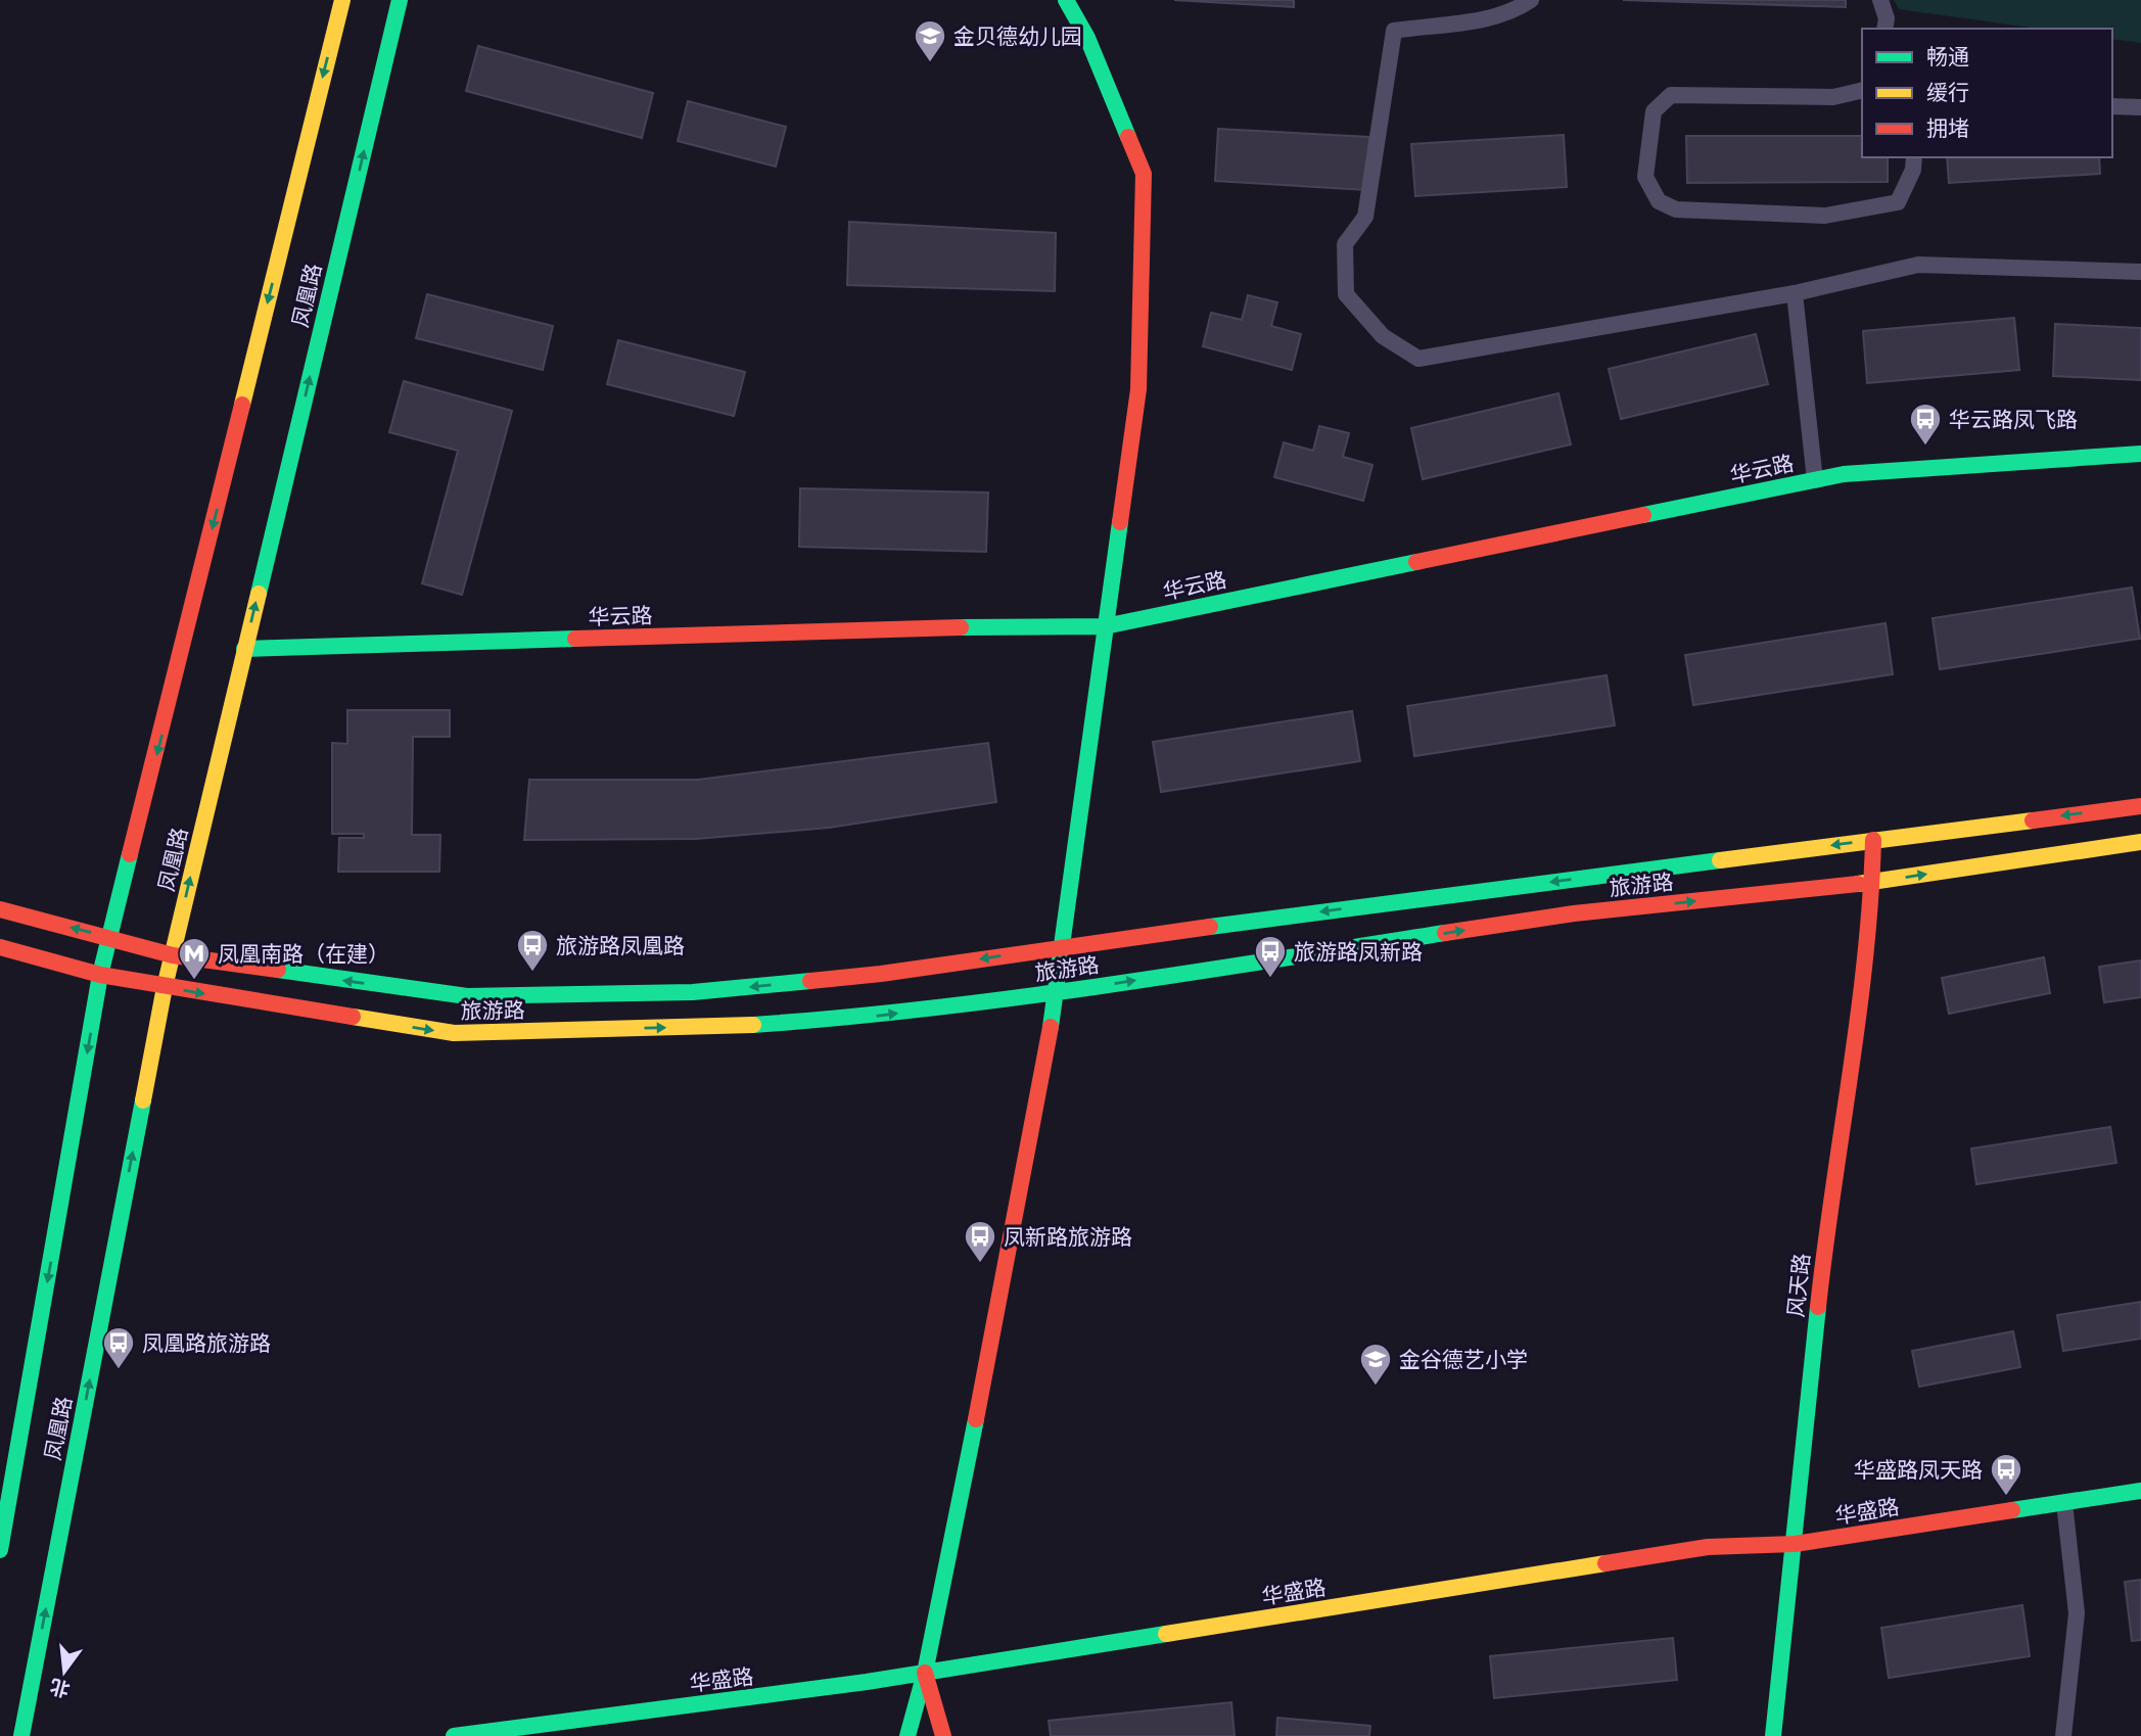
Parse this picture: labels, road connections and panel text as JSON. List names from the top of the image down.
{
  "streets": {
    "main road": [
      "凤凰路",
      "华云路",
      "旅游路",
      "风天路",
      "华盛路"
    ]
  },
  "crossings": [
    ["凤凰路", "华云路"],
    ["凤凰路", "旅游路"],
    ["旅游路", "风天路"],
    ["风天路", "华盛路"]
  ],
  "places": {
    "school or university": ["金贝德幼儿园", "金谷德艺小学"],
    "bus stop": [
      "华云路凤飞路",
      "旅游路凤凰路",
      "旅游路凤新路",
      "凤新路旅游路",
      "凤凰路旅游路",
      "华盛路凤天路"
    ],
    "metro station": ["凤凰南路（在建）"]
  },
  "legend": ["畅通", "缓行", "拥堵"],
  "north": "bottom"
}
